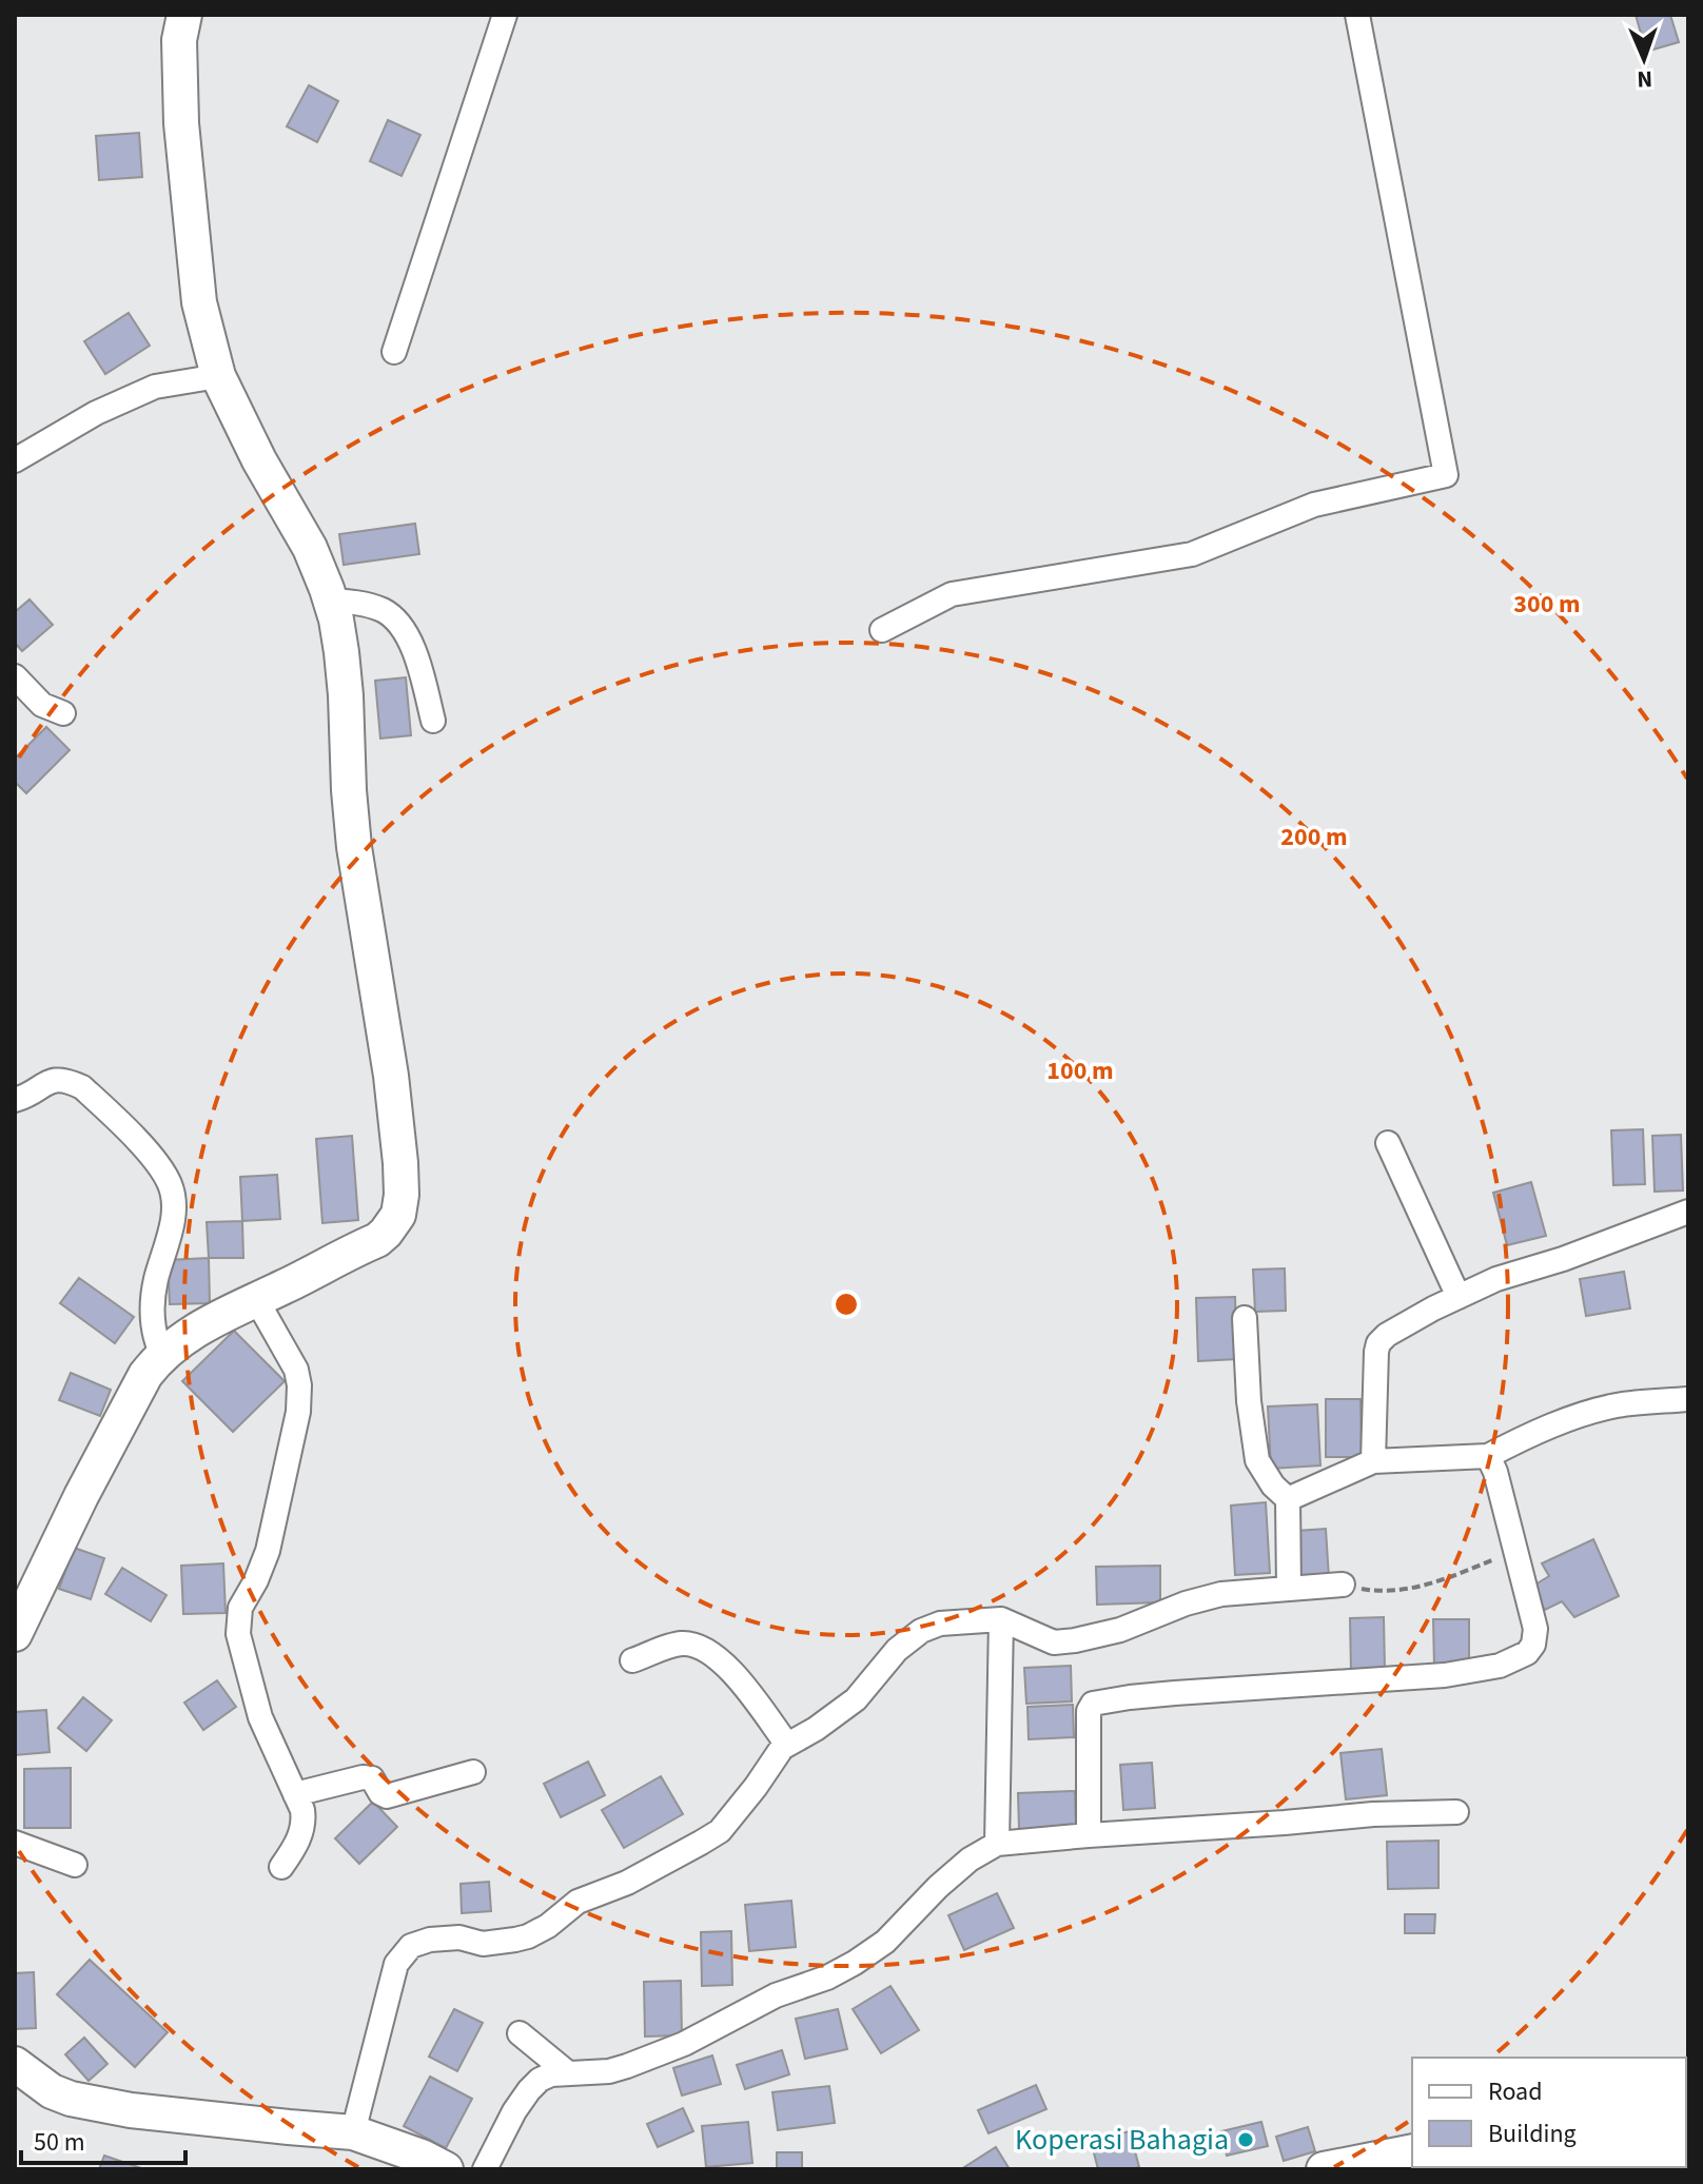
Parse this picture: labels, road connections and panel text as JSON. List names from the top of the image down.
{
  "places": ["Koperasi Bahagia"],
  "legend": ["Road", "Building"],
  "scale_bar": "50 m",
  "north": "bottom",
  "rings": ["300 m", "200 m", "100 m"]
}
